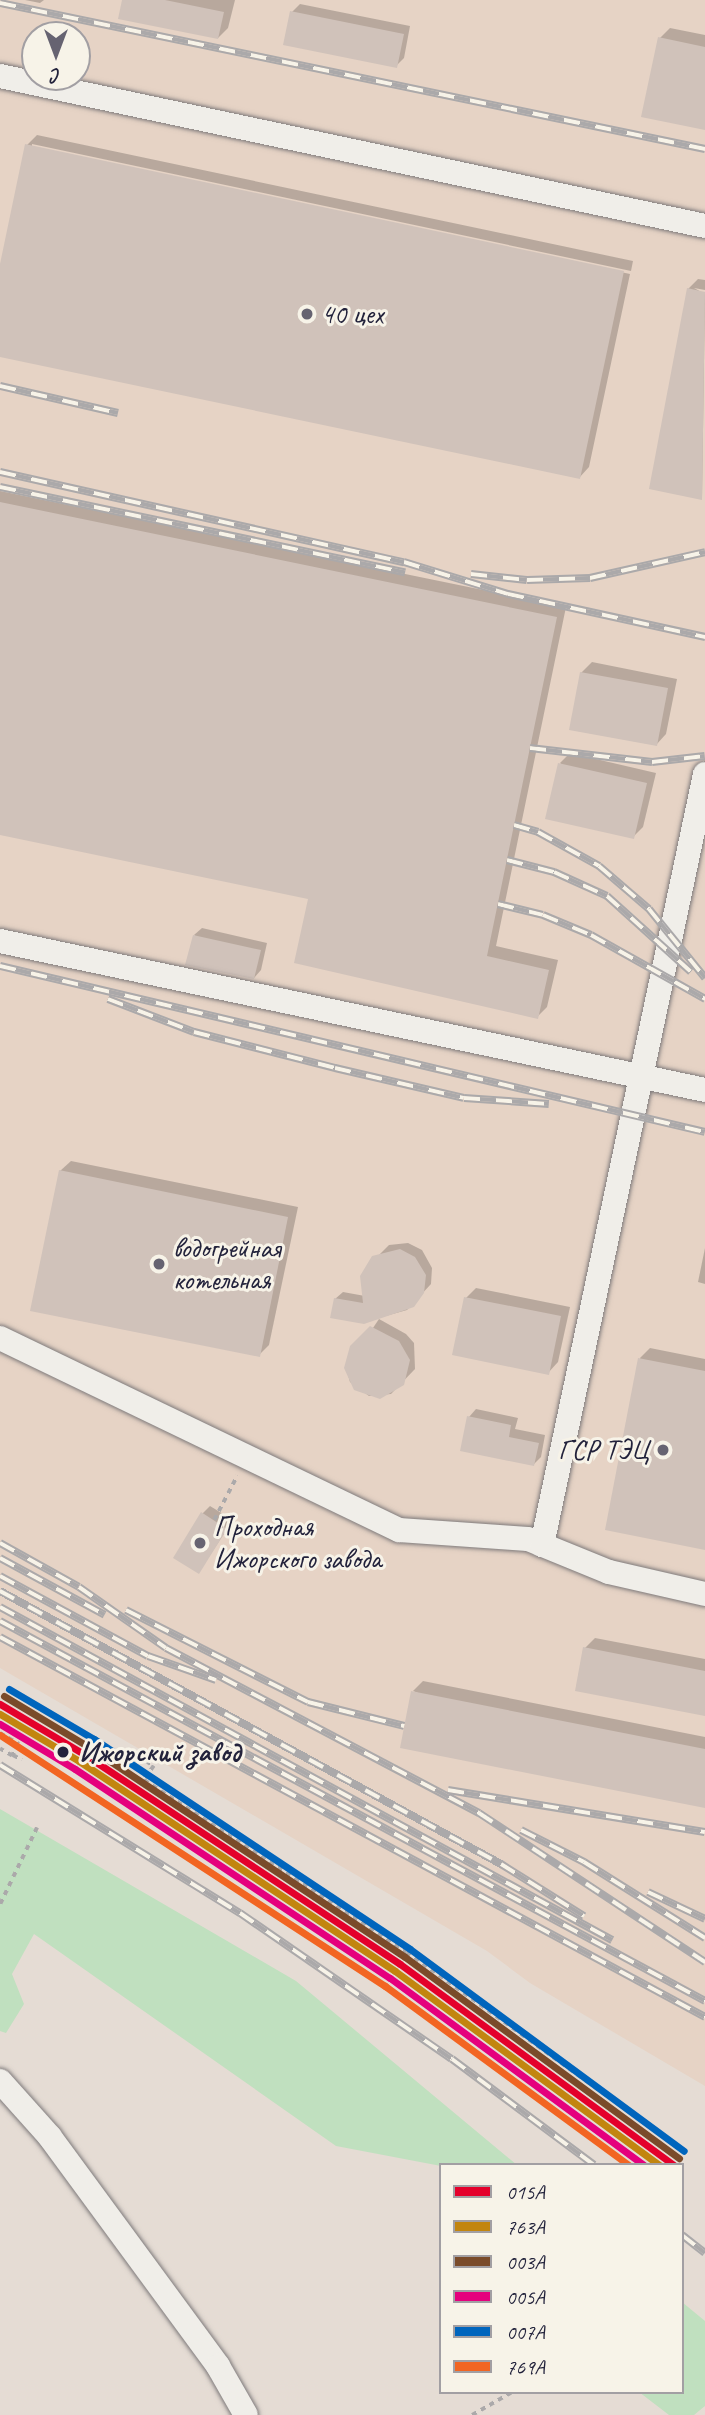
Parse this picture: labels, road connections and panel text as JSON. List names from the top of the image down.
{
  "places": [
    "40 цех",
    "водогрейная котельная",
    "ГСР ТЭЦ",
    "Проходная Ижорского завода",
    "Ижорский завод"
  ],
  "lines": [
    "transit line 007А",
    "transit line 003А",
    "transit line 015А",
    "transit line 763А",
    "transit line 005А",
    "transit line 769А"
  ],
  "legend": [
    "015А",
    "763А",
    "003А",
    "005А",
    "007А",
    "769А"
  ],
  "north": "bottom"
}
